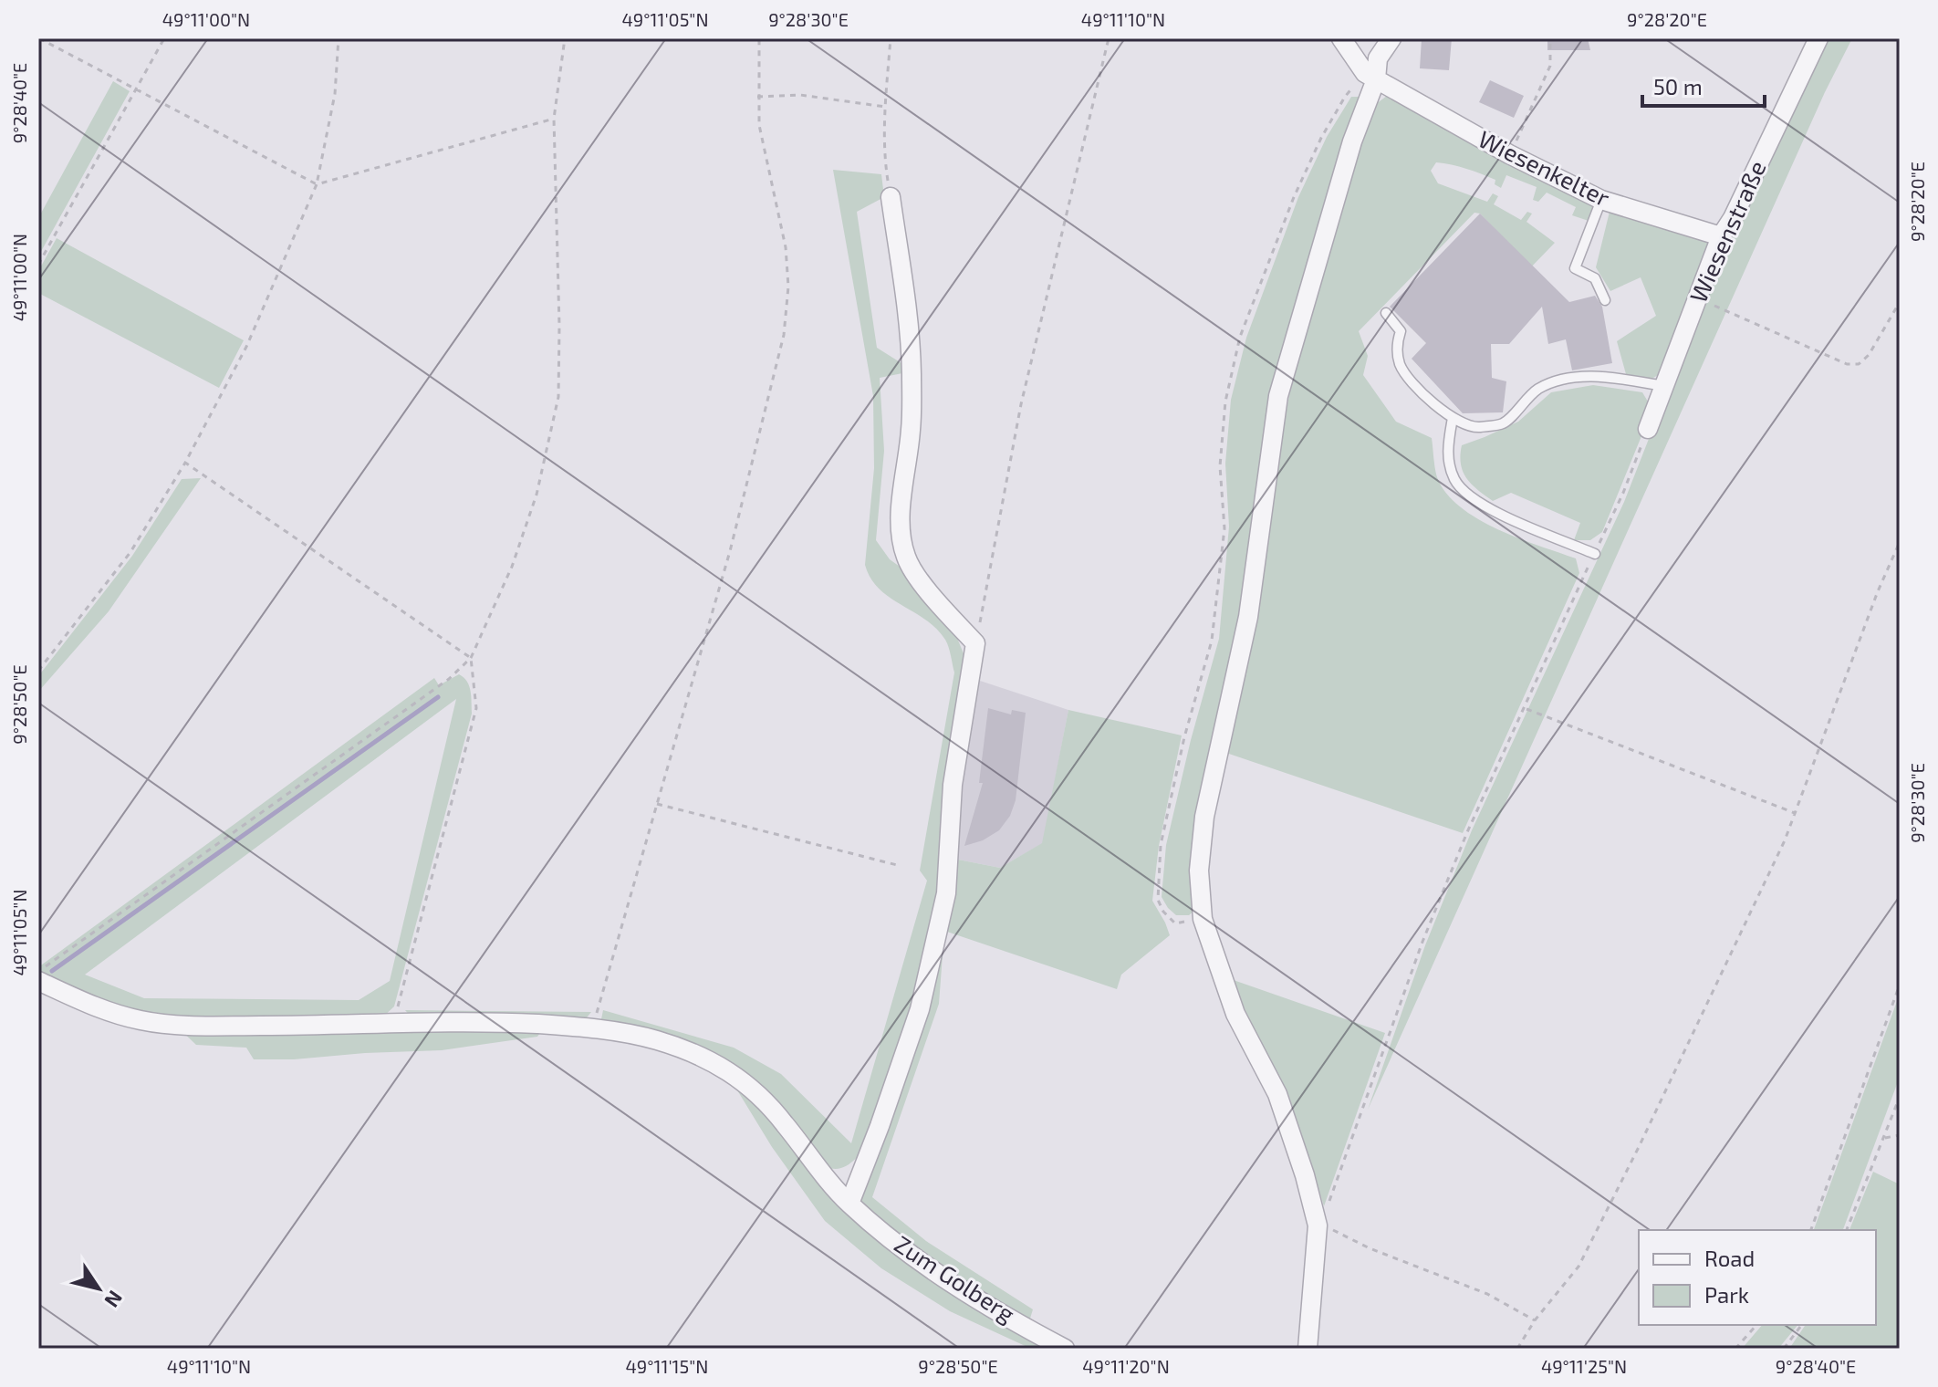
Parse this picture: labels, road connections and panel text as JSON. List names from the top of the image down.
{
  "streets": {
    "street": ["Wiesenkelter", "Wiesenstraße", "Zum Golberg"]
  },
  "crossings": [
    ["Wiesenkelter", "Wiesenstraße"]
  ],
  "legend": ["Road", "Park"],
  "scale_bar": "50 m",
  "north": "bottom right",
  "coordinates": [
    "49°11'00\"N",
    "49°11'05\"N",
    "9°28'30\"E",
    "49°11'10\"N",
    "9°28'20\"E",
    "9°28'40\"E",
    "9°28'50\"E",
    "49°11'15\"N",
    "49°11'20\"N",
    "49°11'25\"N"
  ]
}
